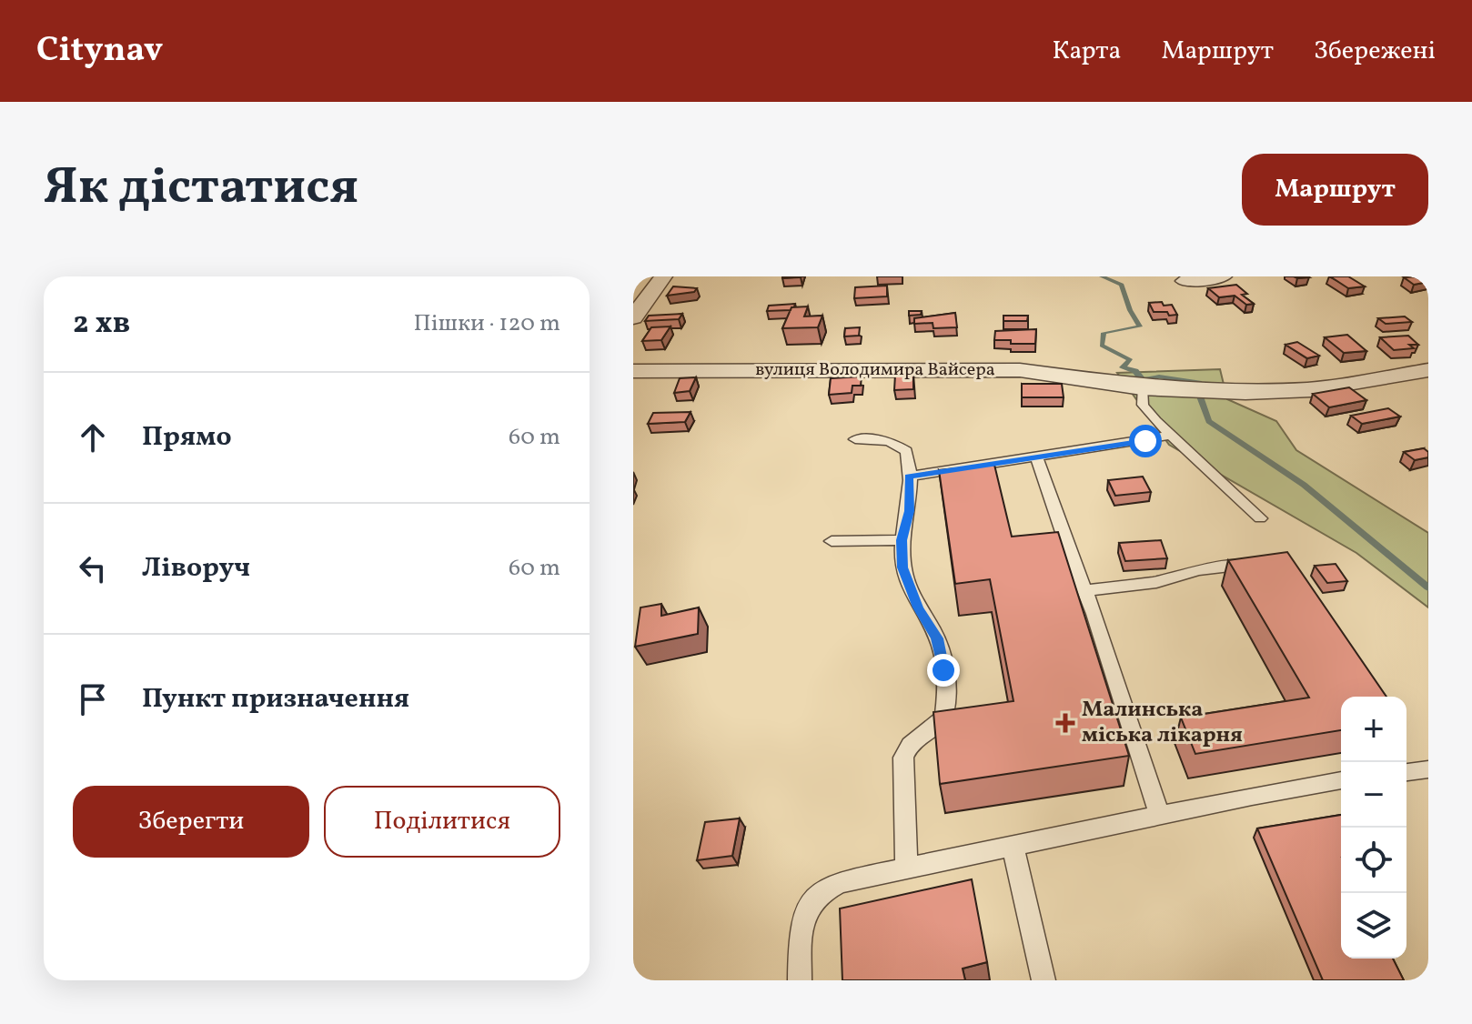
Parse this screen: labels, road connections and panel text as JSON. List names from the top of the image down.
{
  "streets": {
    "street": ["вулиця Володимира Вайсера"]
  },
  "places": {
    "health": ["Малинська міська лікарня"]
  },
  "page": {
    "header": "Citynav",
    "nav": ["Карта", "Маршрут", "Збережені"],
    "title": "Як дістатися",
    "buttons": [
      "Маршрут",
      ["Зберегти", "Поділитися"]
    ],
    "heading": ["2 хв", "Пішки · 120 m"],
    "list": [
      ["Прямо", "60 m"],
      ["Ліворуч", "60 m"],
      "Пункт призначення"
    ],
    "map_buttons": ["+", "−"]
  }
}
